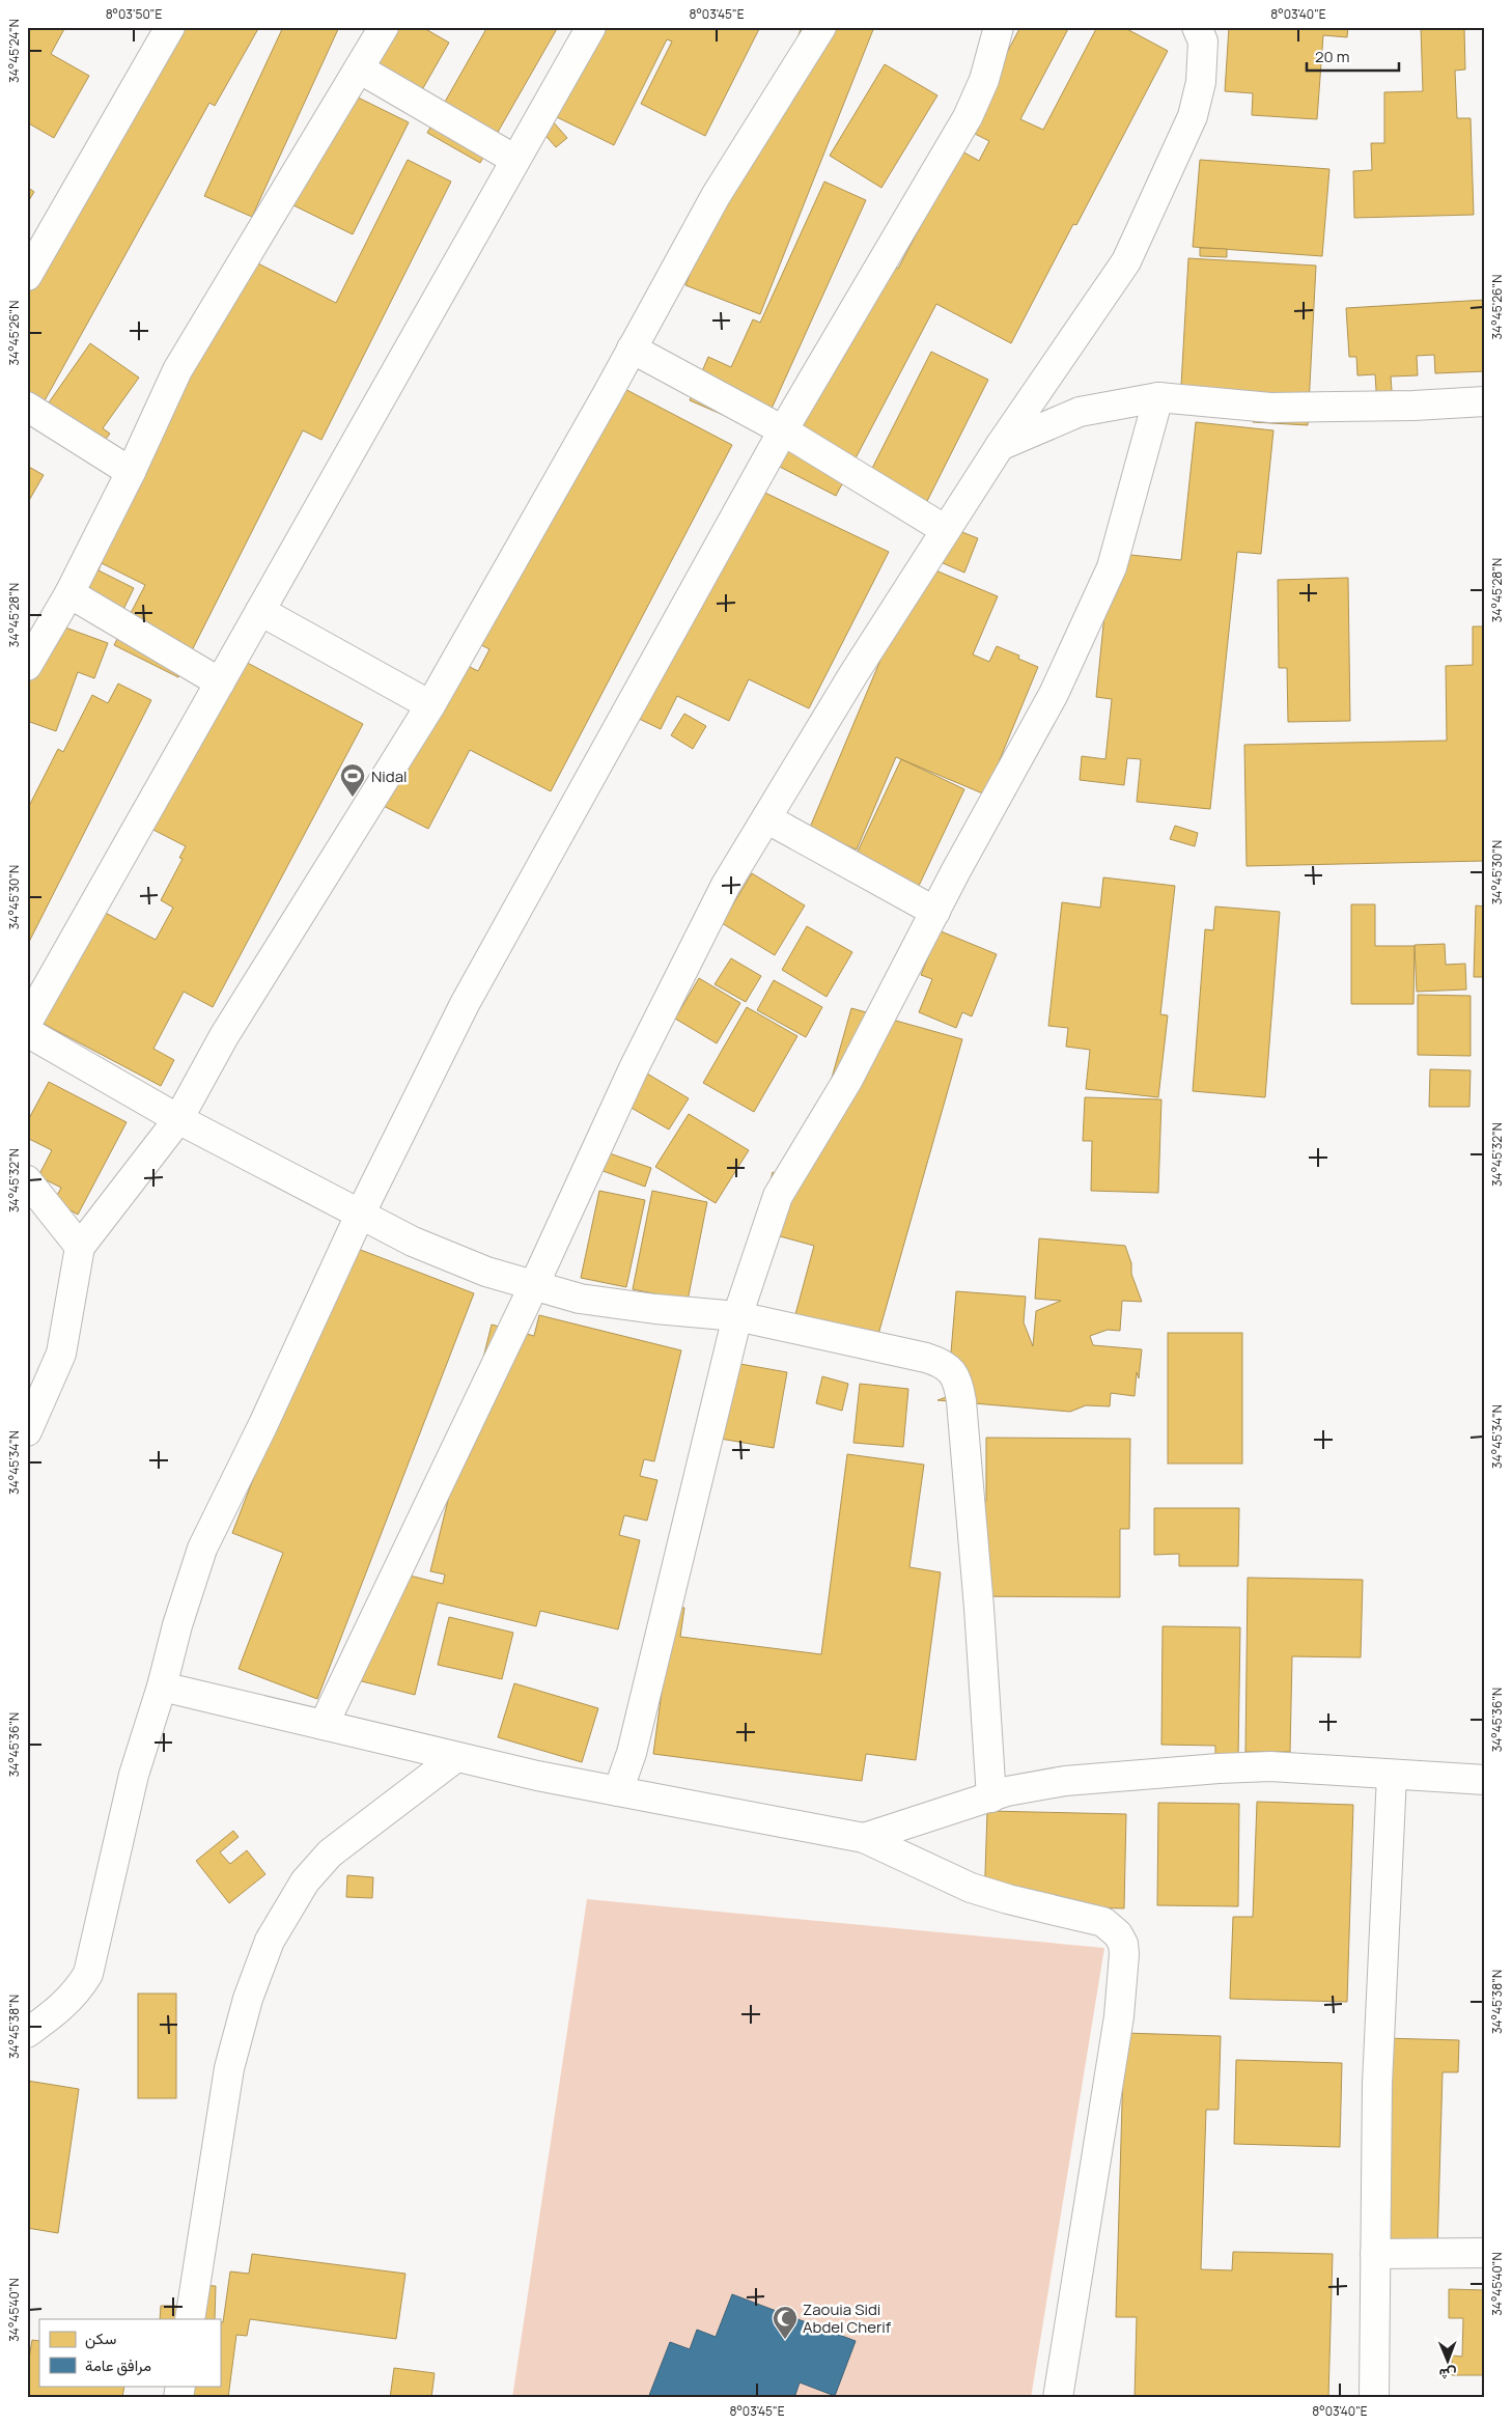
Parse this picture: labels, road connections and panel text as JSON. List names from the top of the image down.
{
  "places": {
    "sports": ["Nidal"],
    "mosque": ["Zaouia Sidi Abdel Cherif"]
  },
  "legend": ["سكن", "مرافق عامة"],
  "scale_bar": "20 m",
  "north": "bottom",
  "coordinates": [
    "8°03'50\"E",
    "8°03'45\"E",
    "8°03'40\"E",
    "34°45'24\"N",
    "34°45'26\"N",
    "34°45'28\"N",
    "34°45'30\"N",
    "34°45'32\"N",
    "34°45'34\"N",
    "34°45'36\"N",
    "34°45'38\"N",
    "34°45'40\"N"
  ]
}
